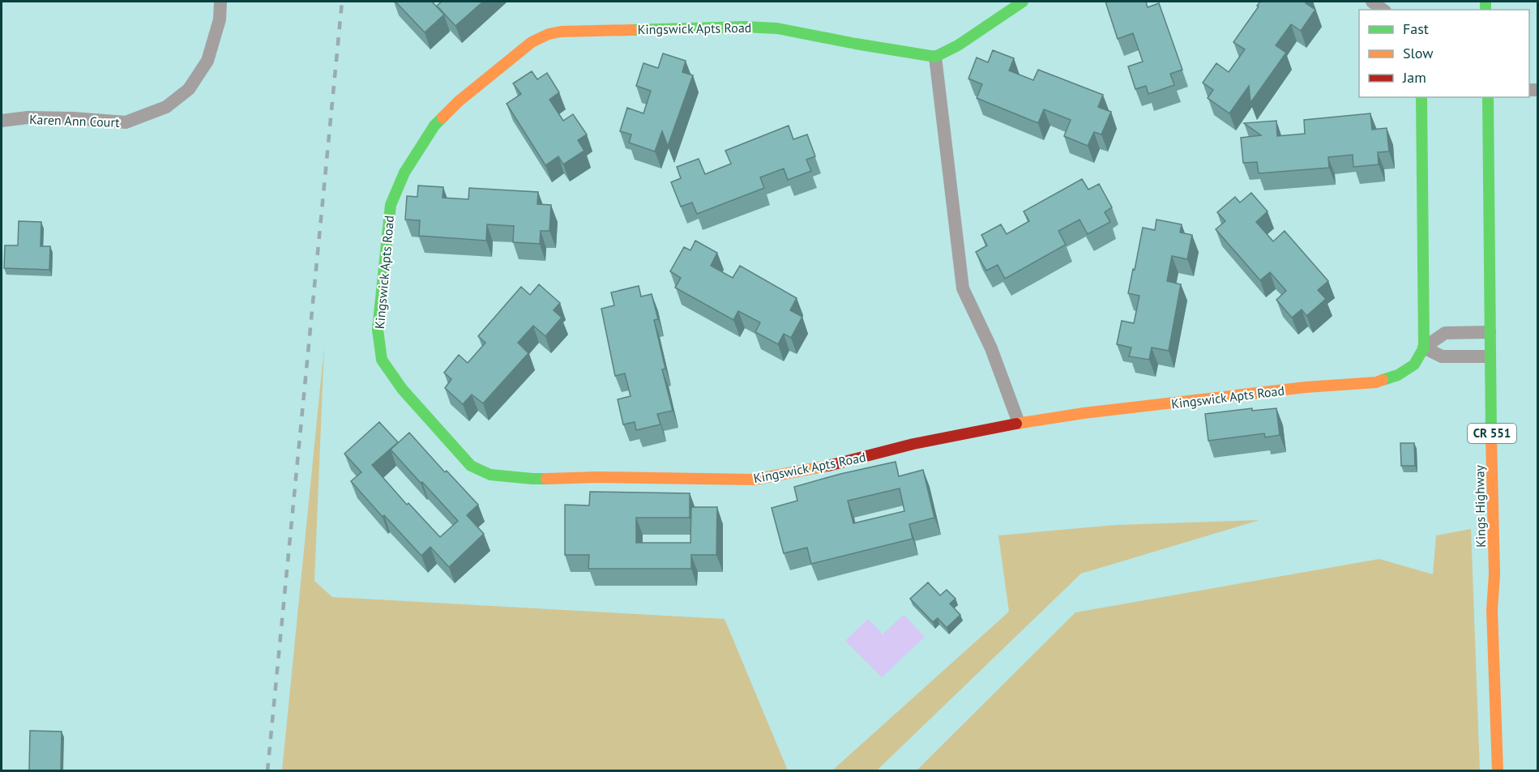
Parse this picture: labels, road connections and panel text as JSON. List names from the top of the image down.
{
  "streets": {
    "street": [
      "Kingswick Apts Road",
      "Karen Ann Court",
      "CR 551",
      "Kings Highway"
    ]
  },
  "crossings": [
    ["Kingswick Apts Road", "Kings Highway"]
  ],
  "legend": ["Fast", "Slow", "Jam"]
}
